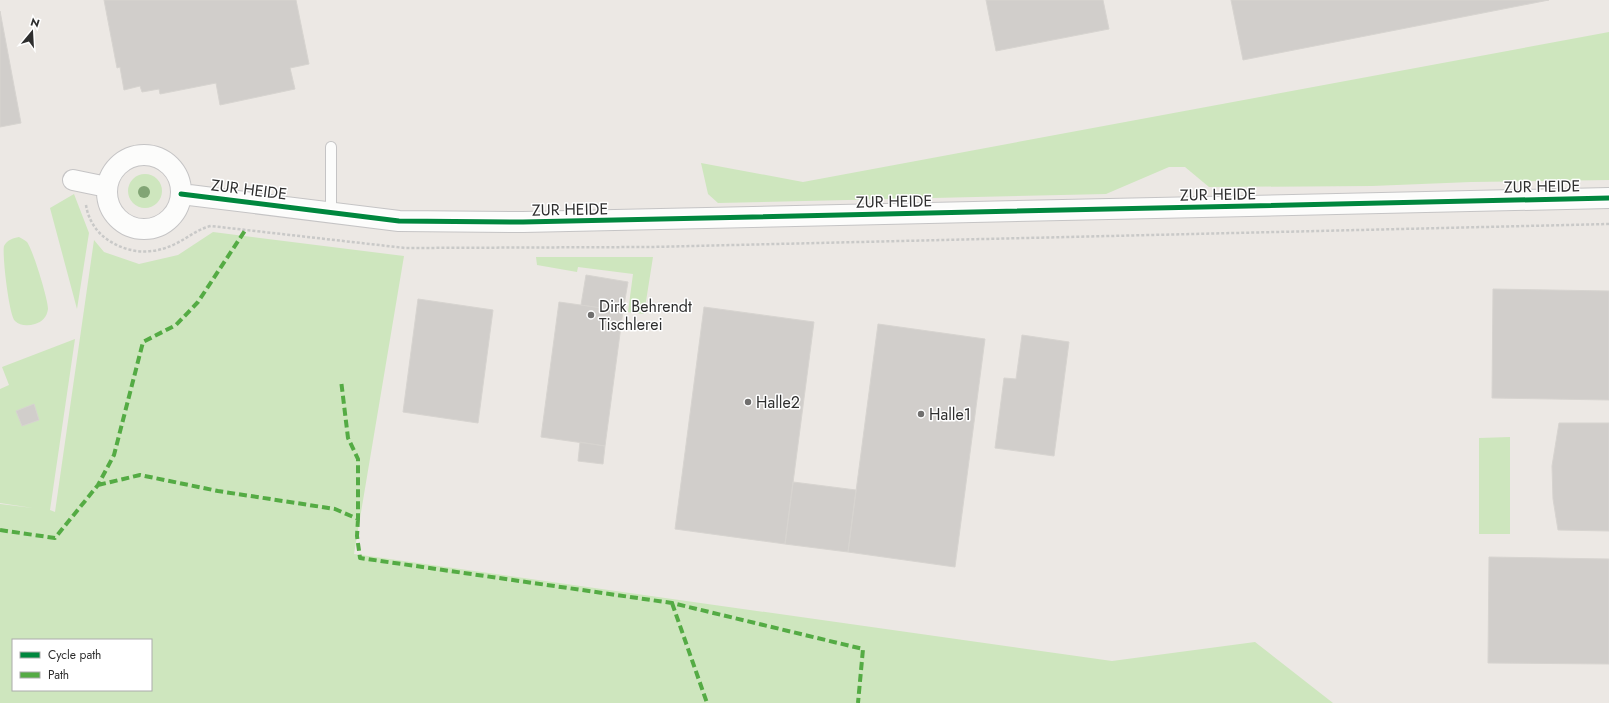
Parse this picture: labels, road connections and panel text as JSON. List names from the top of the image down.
{
  "streets": {
    "street": ["ZUR HEIDE"]
  },
  "places": ["Dirk Behrendt Tischlerei", "Halle2", "Halle1"],
  "legend": ["Cycle path", "Path"],
  "north": "top"
}
